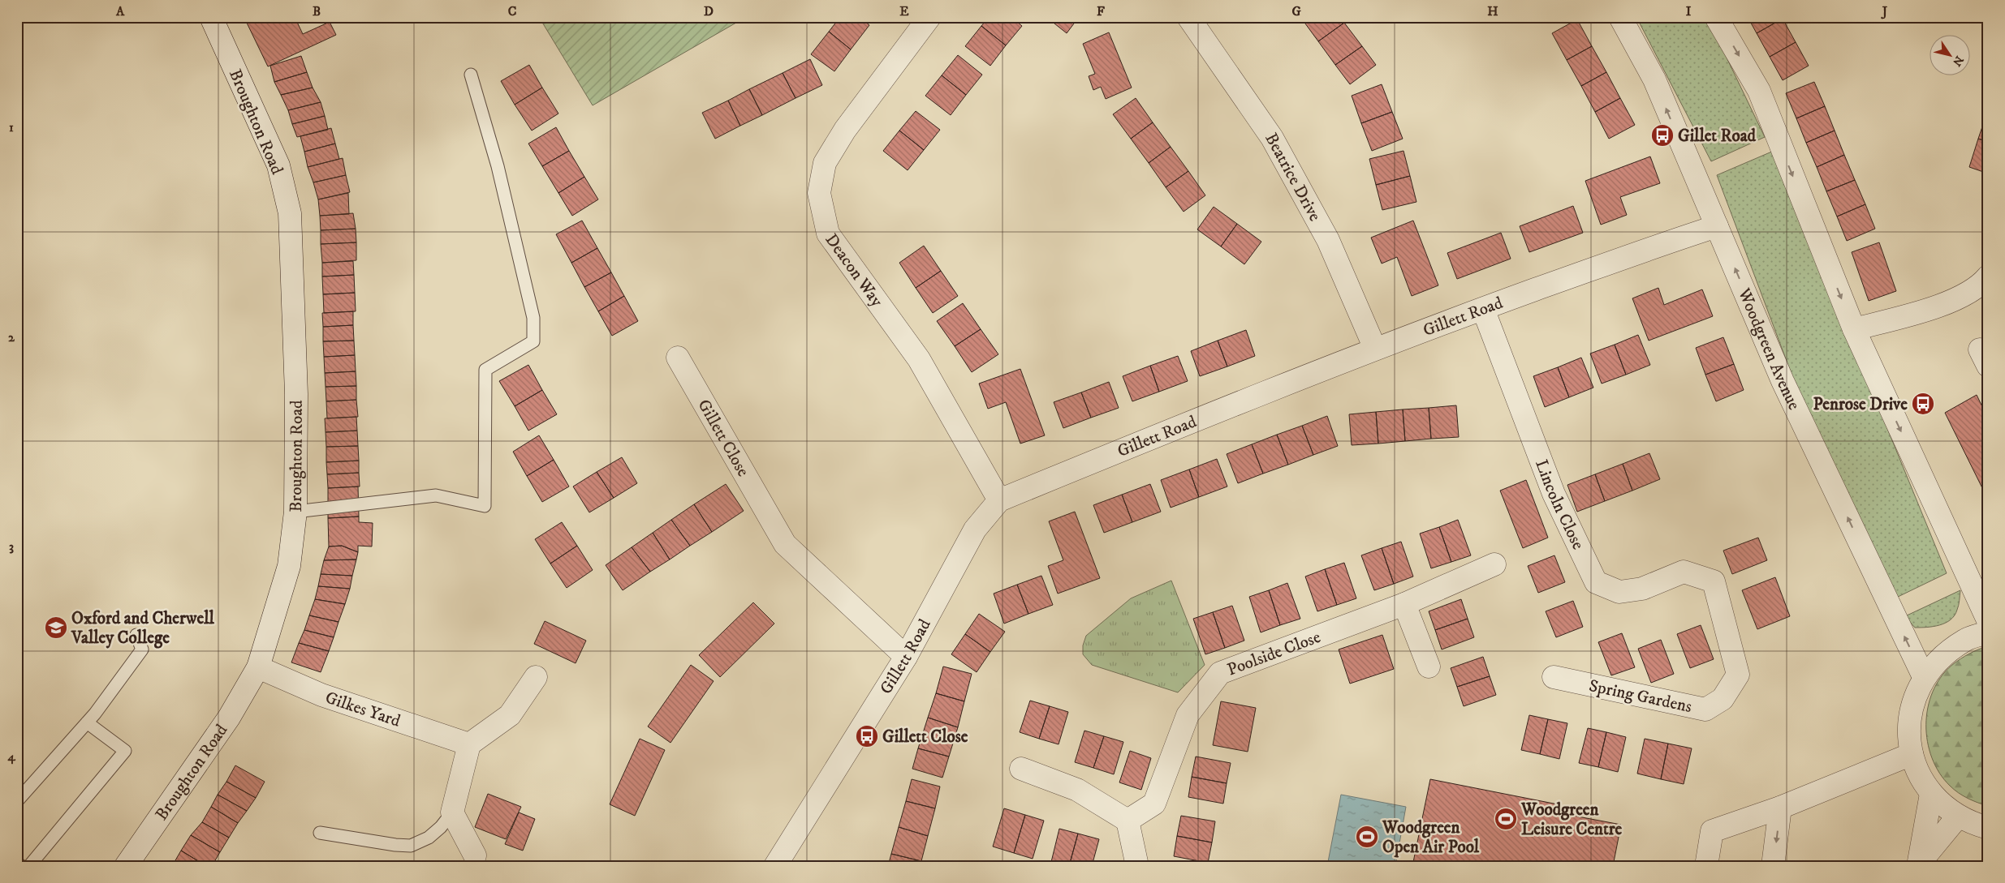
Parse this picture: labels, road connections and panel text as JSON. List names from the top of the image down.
{
  "streets": {
    "street": [
      "Broughton Road",
      "Beatrice Drive",
      "Deacon Way",
      "Gillett Road",
      "Woodgreen Avenue",
      "Gillett Close",
      "Lincoln Close",
      "Poolside Close",
      "Spring Gardens",
      "Gilkes Yard"
    ]
  },
  "crossings": [
    ["Broughton Road", "Gilkes Yard"],
    ["Beatrice Drive", "Gillett Road"],
    ["Deacon Way", "Gillett Road"],
    ["Gillett Road", "Woodgreen Avenue"],
    ["Gillett Road", "Gillett Close"],
    ["Gillett Road", "Lincoln Close"],
    ["Lincoln Close", "Spring Gardens"]
  ],
  "places": {
    "bus stop": ["Gillet Road", "Penrose Drive", "Gillett Close"],
    "school or university": ["Oxford and Cherwell Valley College"],
    "sports": ["Woodgreen Leisure Centre", "Woodgreen Open Air Pool"]
  },
  "north": "bottom right",
  "grid": {
    "columns": [
      "A",
      "B",
      "C",
      "D",
      "E",
      "F",
      "G",
      "H",
      "I",
      "J"
    ],
    "rows": [
      "1",
      "2",
      "3",
      "4"
    ]
  }
}
